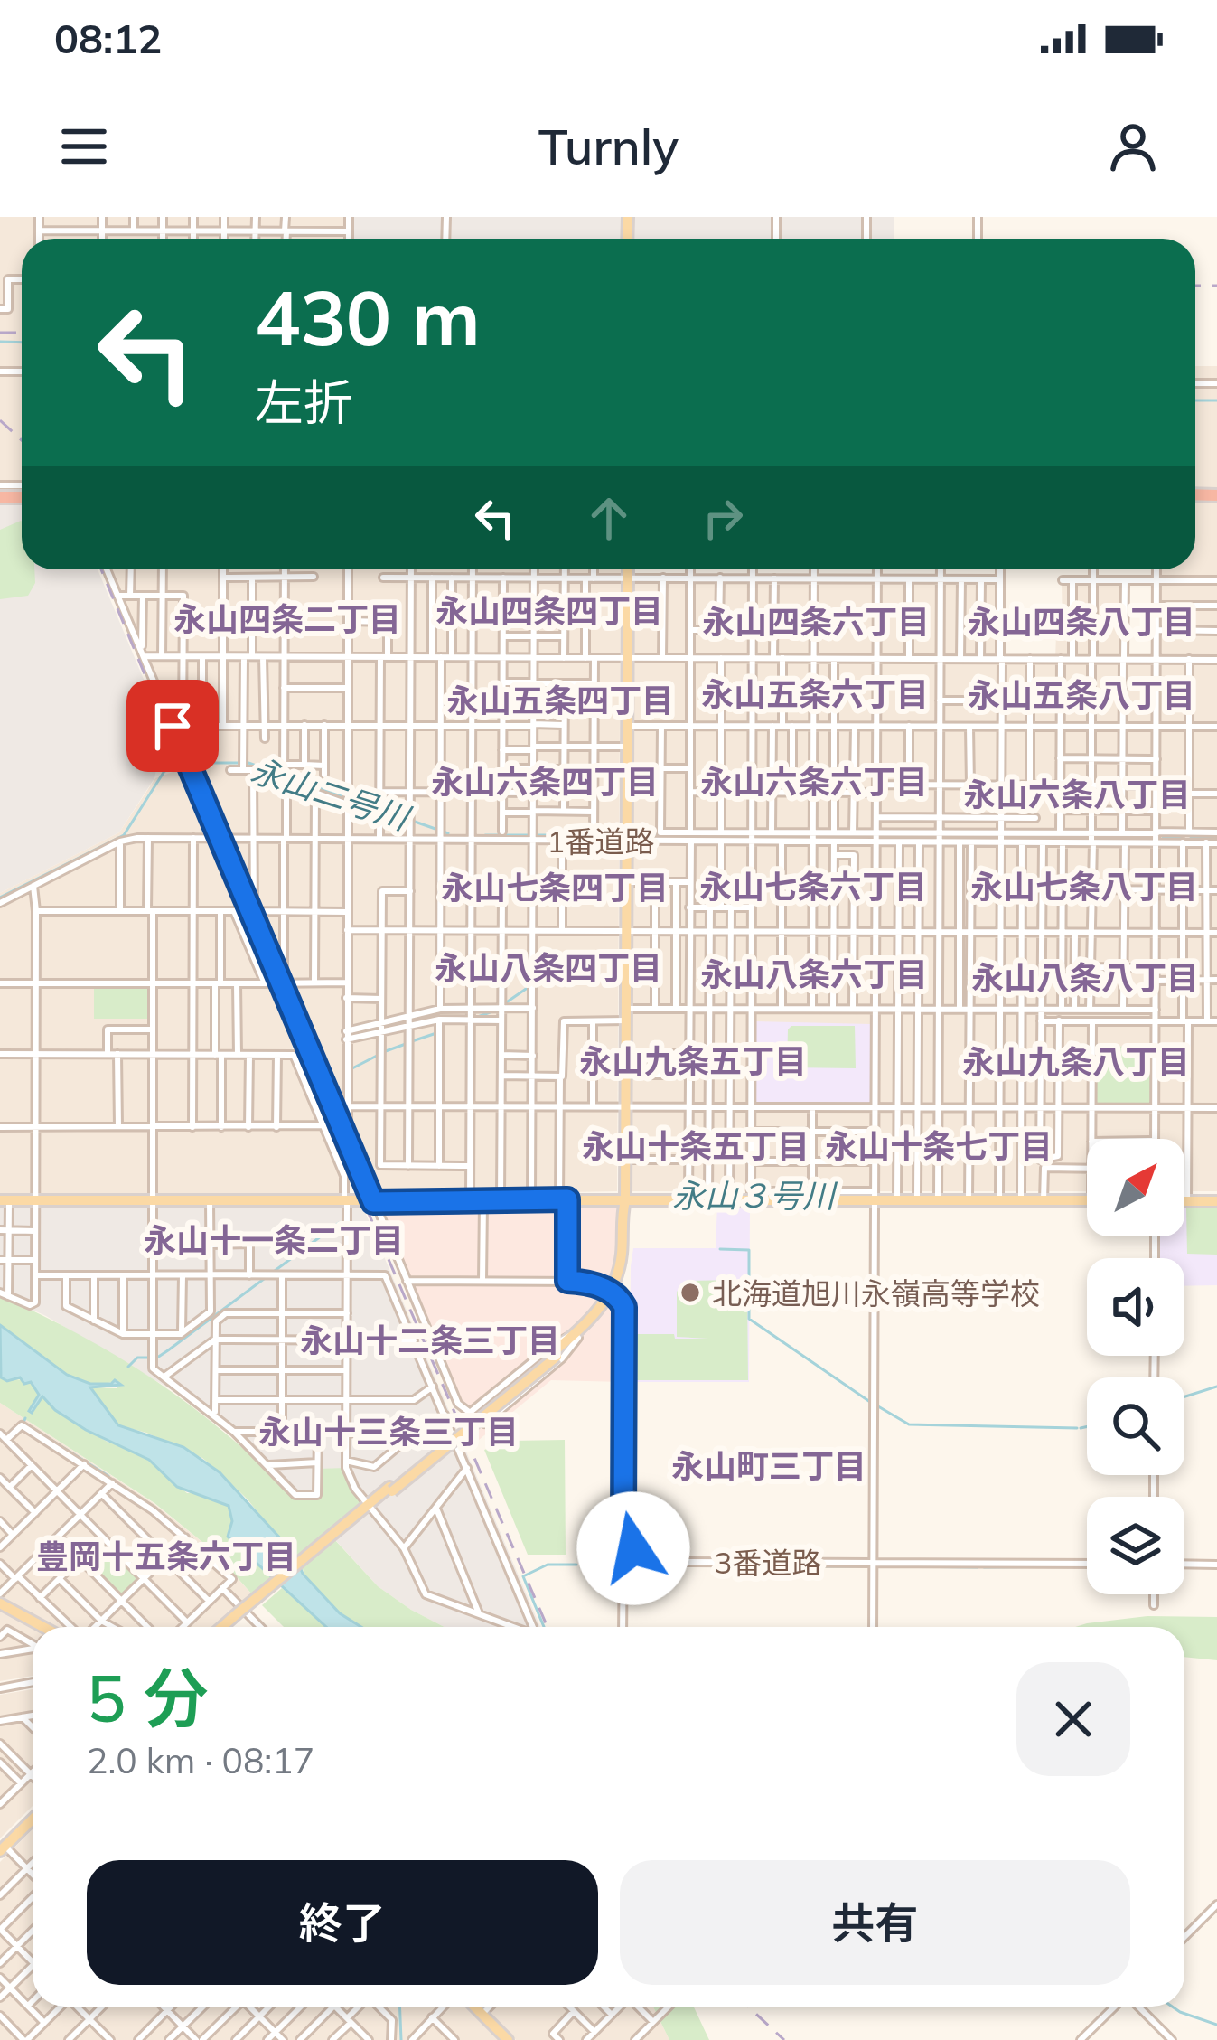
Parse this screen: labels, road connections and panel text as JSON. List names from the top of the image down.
{
  "streets": {
    "street": ["1番道路", "3番道路"]
  },
  "districts": [
    "永山四条四丁目",
    "永山四条二丁目",
    "永山四条六丁目",
    "永山四条八丁目",
    "永山五条六丁目",
    "永山五条八丁目",
    "永山五条四丁目",
    "永山六条四丁目",
    "永山六条六丁目",
    "永山六条八丁目",
    "永山七条六丁目",
    "永山七条八丁目",
    "永山七条四丁目",
    "永山八条四丁目",
    "永山八条六丁目",
    "永山八条八丁目",
    "永山九条五丁目",
    "永山九条八丁目",
    "永山十条五丁目",
    "永山十条七丁目",
    "永山十一条二丁目",
    "永山十二条三丁目",
    "永山十三条三丁目",
    "永山町三丁目",
    "豊岡十五条六丁目"
  ],
  "water": ["永山二号川", "永山３号川"],
  "places": ["北海道旭川永嶺高等学校"],
  "north": "top right",
  "page": {
    "status": "08:12",
    "header": "Turnly",
    "turn": ["430 m", "左折"],
    "heading": ["5 分", "2.0 km · 08:17"],
    "buttons": ["終了", "共有"]
  }
}
